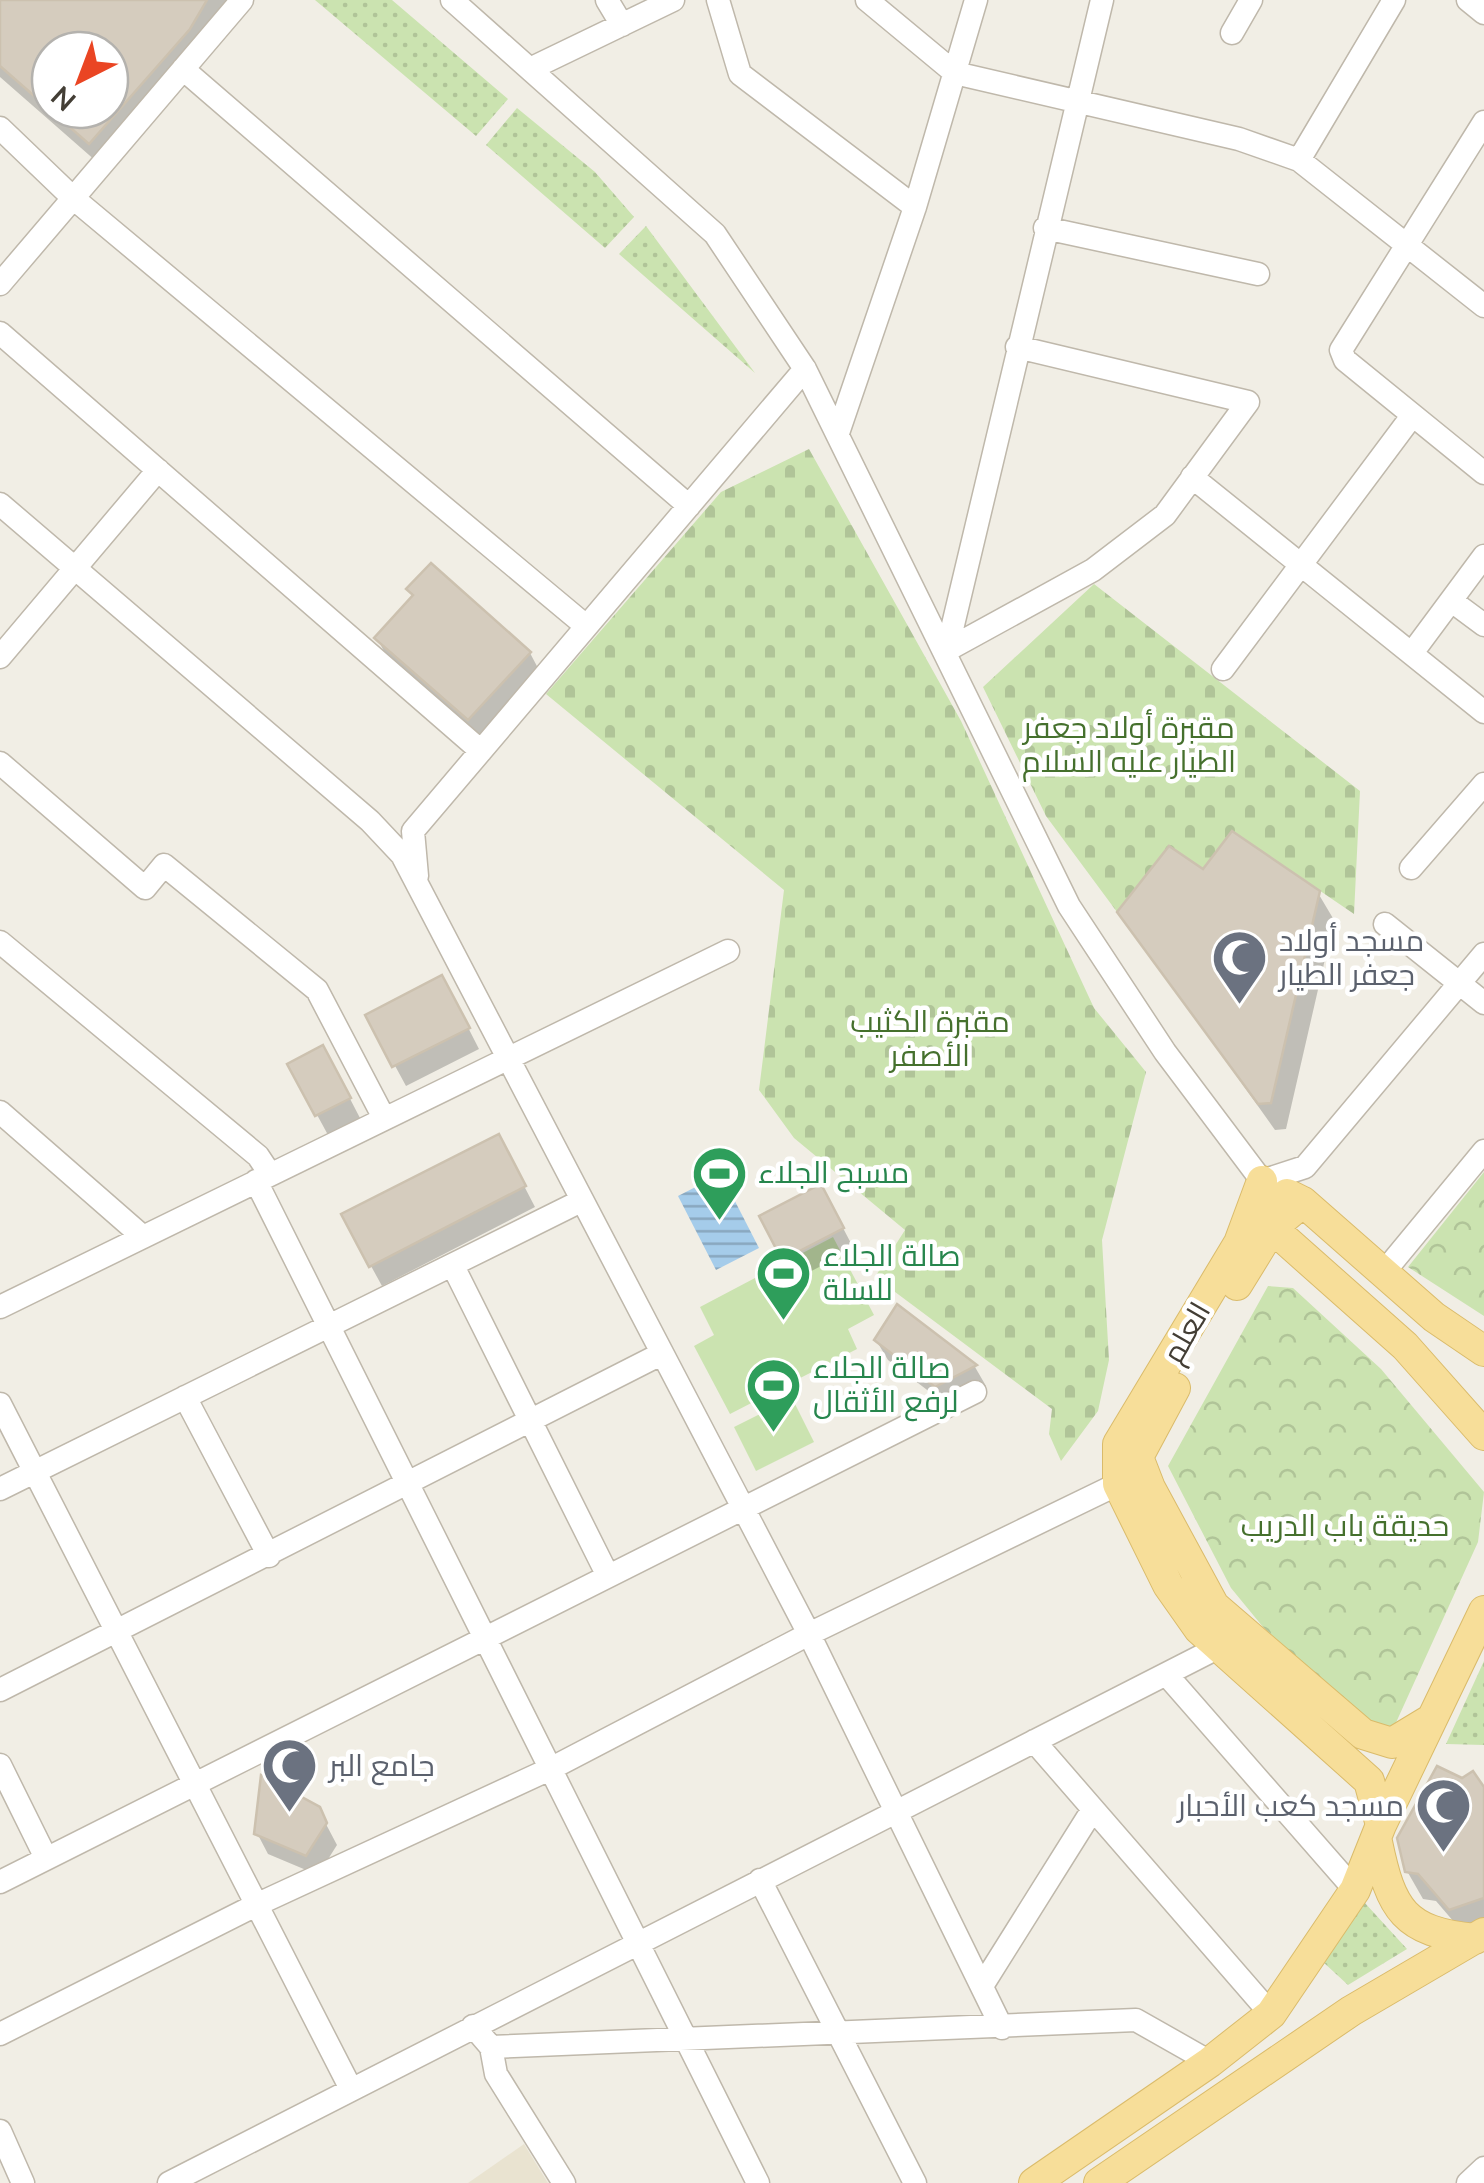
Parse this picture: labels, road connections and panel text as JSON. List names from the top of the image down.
{
  "streets": {
    "main road": ["العلم"]
  },
  "parks": ["مقبرة أولاد جعفر الطيار عليه السلام", "مقبرة الكثيب الأصفر", "حديقة باب الدريب"],
  "places": {
    "mosque": ["مسجد أولاد جعفر الطيار", "جامع البر", "مسجد كعب الأحبار"],
    "sports": ["مسبح الجلاء", "صالة الجلاء للسلة", "صالة الجلاء لرفع الأثقال"]
  },
  "north": "bottom left"
}
